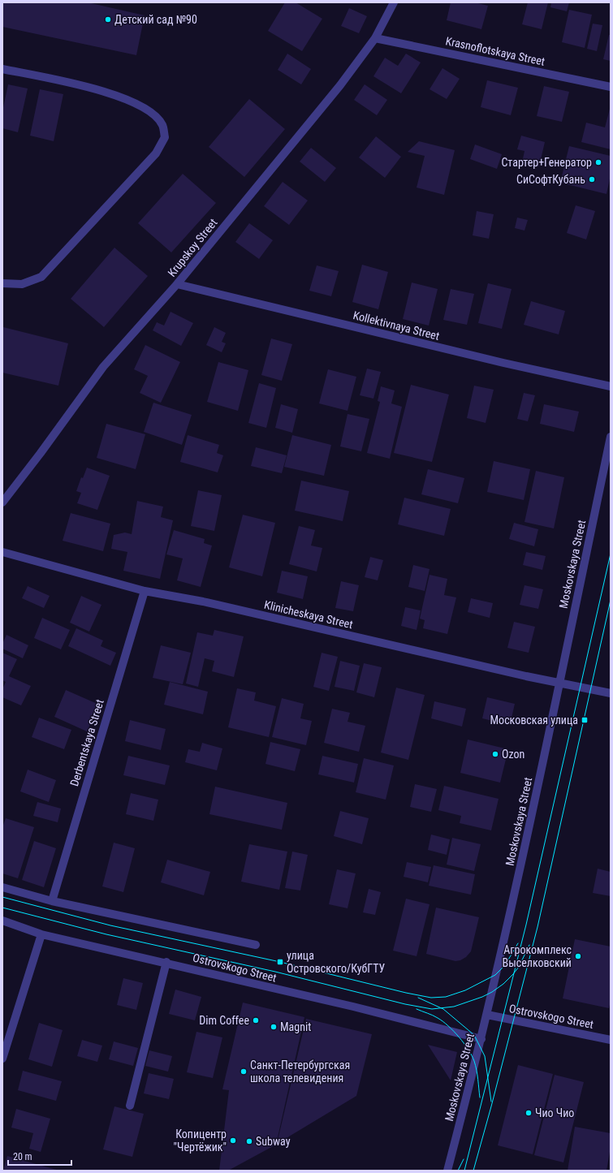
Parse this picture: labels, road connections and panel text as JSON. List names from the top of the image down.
{
  "streets": {
    "street": [
      "Krasnoflotskaya Street",
      "Krupskoy Street",
      "Kollektivnaya Street",
      "Moskovskaya Street",
      "Klinicheskaya Street",
      "Derbentskaya Street",
      "Ostrovskogo Street"
    ]
  },
  "crossings": [
    ["Krasnoflotskaya Street", "Krupskoy Street"],
    ["Krupskoy Street", "Kollektivnaya Street"],
    ["Moskovskaya Street", "Klinicheskaya Street"],
    ["Moskovskaya Street", "Ostrovskogo Street"],
    ["Klinicheskaya Street", "Derbentskaya Street"]
  ],
  "places": {
    "other": [
      "Детский сад №90",
      "Стартер+Генератор",
      "СиСофтКубань",
      "Ozon",
      "Агрокомплекс Выселковский",
      "Dim Coffee",
      "Magnit",
      "Санкт-Петербургская школа телевидения",
      "Чио Чио",
      "Копицентр \"Чертёжик\"",
      "Subway"
    ],
    "transit": ["Московская улица", "улица Островского/КубГТУ"]
  },
  "scale_bar": "20 m"
}
